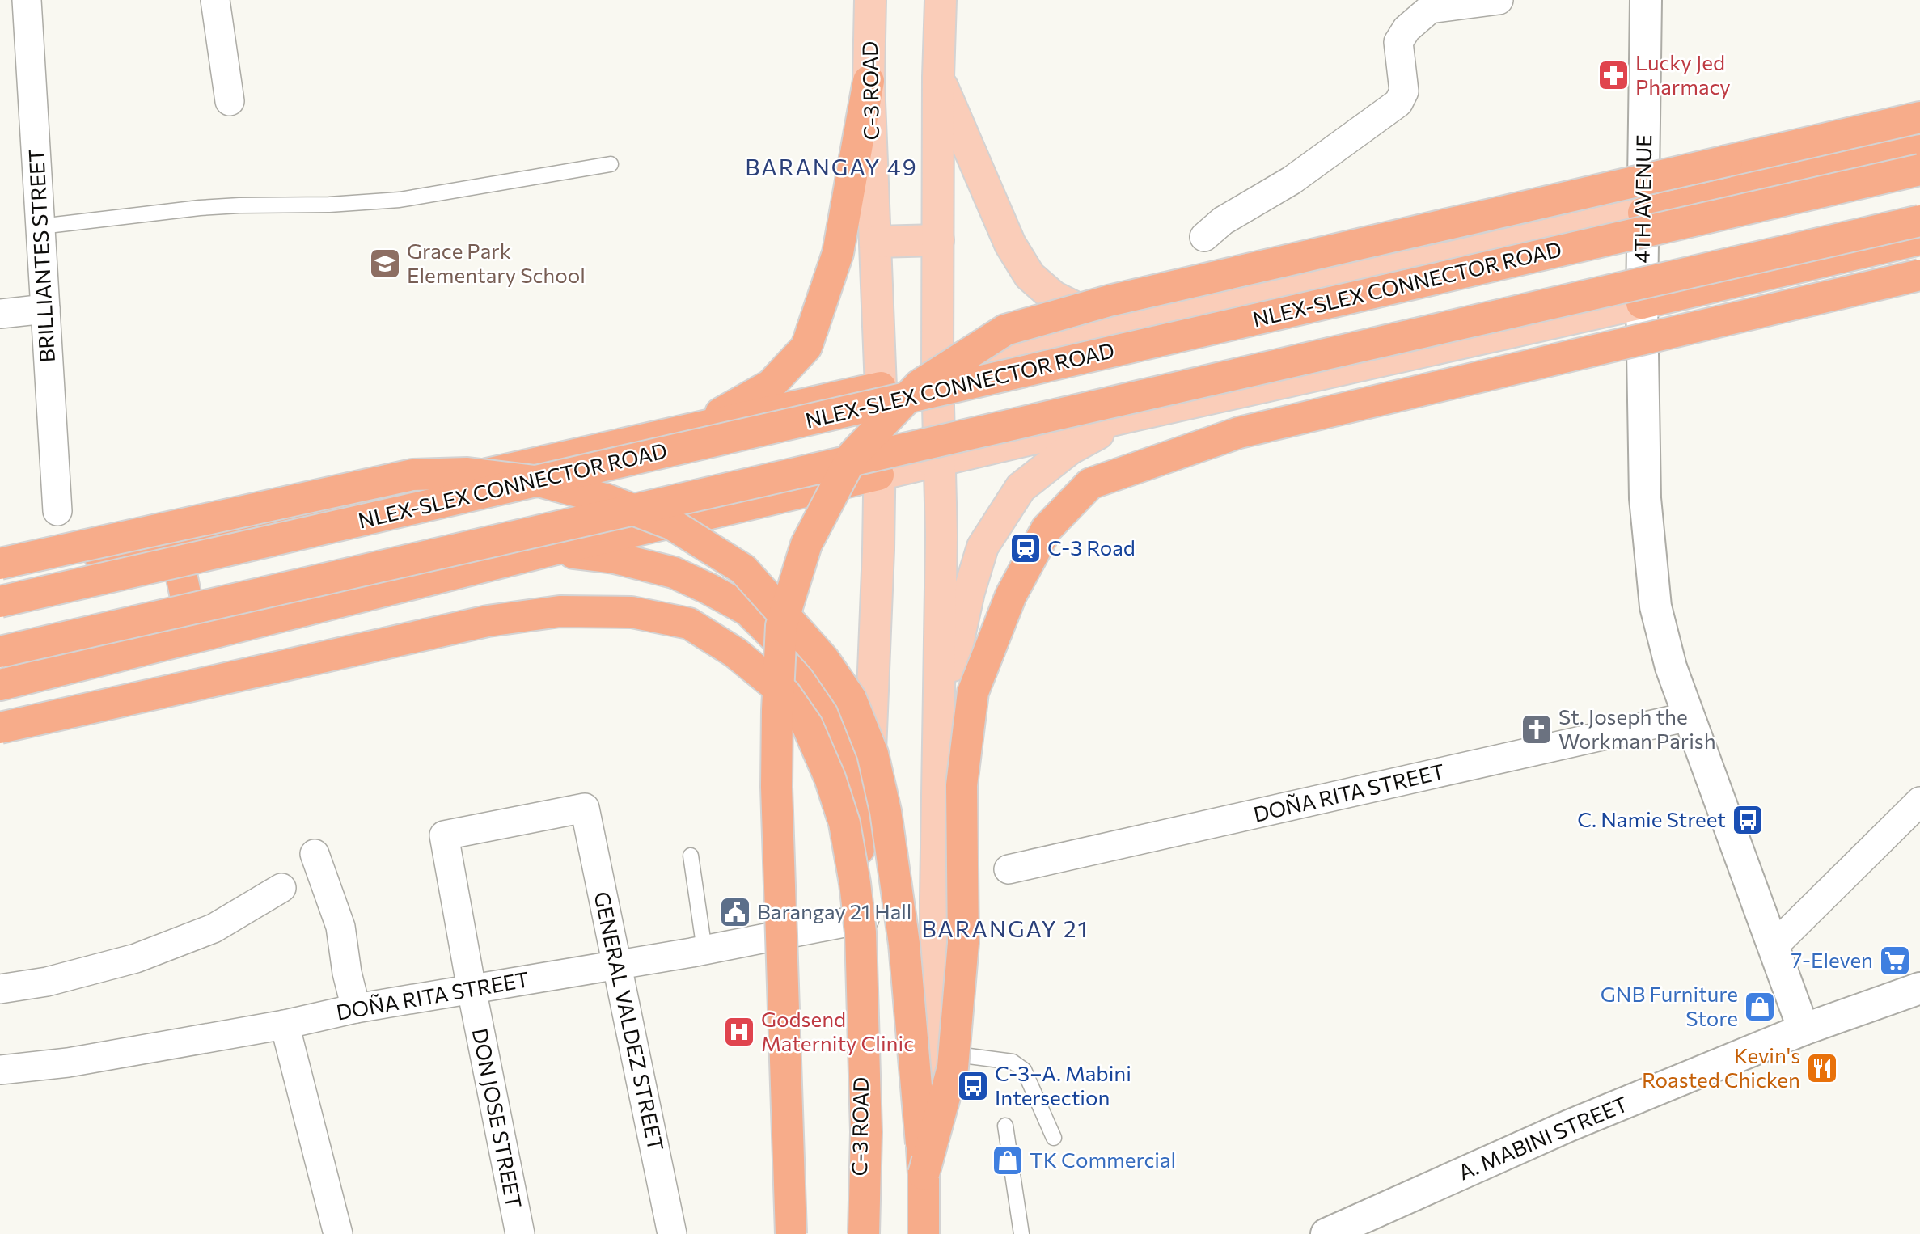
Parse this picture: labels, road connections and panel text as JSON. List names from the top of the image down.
{
  "streets": {
    "highway": ["NLEX-SLEX CONNECTOR ROAD"],
    "main road": ["C-3 ROAD"],
    "street": [
      "4TH AVENUE",
      "BRILLIANTES STREET",
      "DOÑA RITA STREET",
      "GENERAL VALDEZ STREET",
      "DON JOSE STREET",
      "A. MABINI STREET"
    ]
  },
  "crossings": [
    ["C-3 ROAD", "DOÑA RITA STREET"],
    ["4TH AVENUE", "DOÑA RITA STREET"],
    ["4TH AVENUE", "A. MABINI STREET"],
    ["DOÑA RITA STREET", "GENERAL VALDEZ STREET"],
    ["DOÑA RITA STREET", "DON JOSE STREET"],
    ["GENERAL VALDEZ STREET", "DON JOSE STREET"]
  ],
  "districts": ["BARANGAY 49", "BARANGAY 21"],
  "places": {
    "pharmacy": ["Lucky Jed Pharmacy"],
    "school or university": ["Grace Park Elementary School"],
    "station": ["C-3 Road"],
    "church": ["St. Joseph the Workman Parish"],
    "bus stop": ["C. Namie Street", "C-3–A. Mabini Intersection"],
    "public building": ["Barangay 21 Hall"],
    "supermarket": ["7-Eleven"],
    "shop": ["GNB Furniture Store", "TK Commercial"],
    "hospital": ["Godsend Maternity Clinic"],
    "restaurant": ["Kevin's Roasted Chicken"]
  }
}
